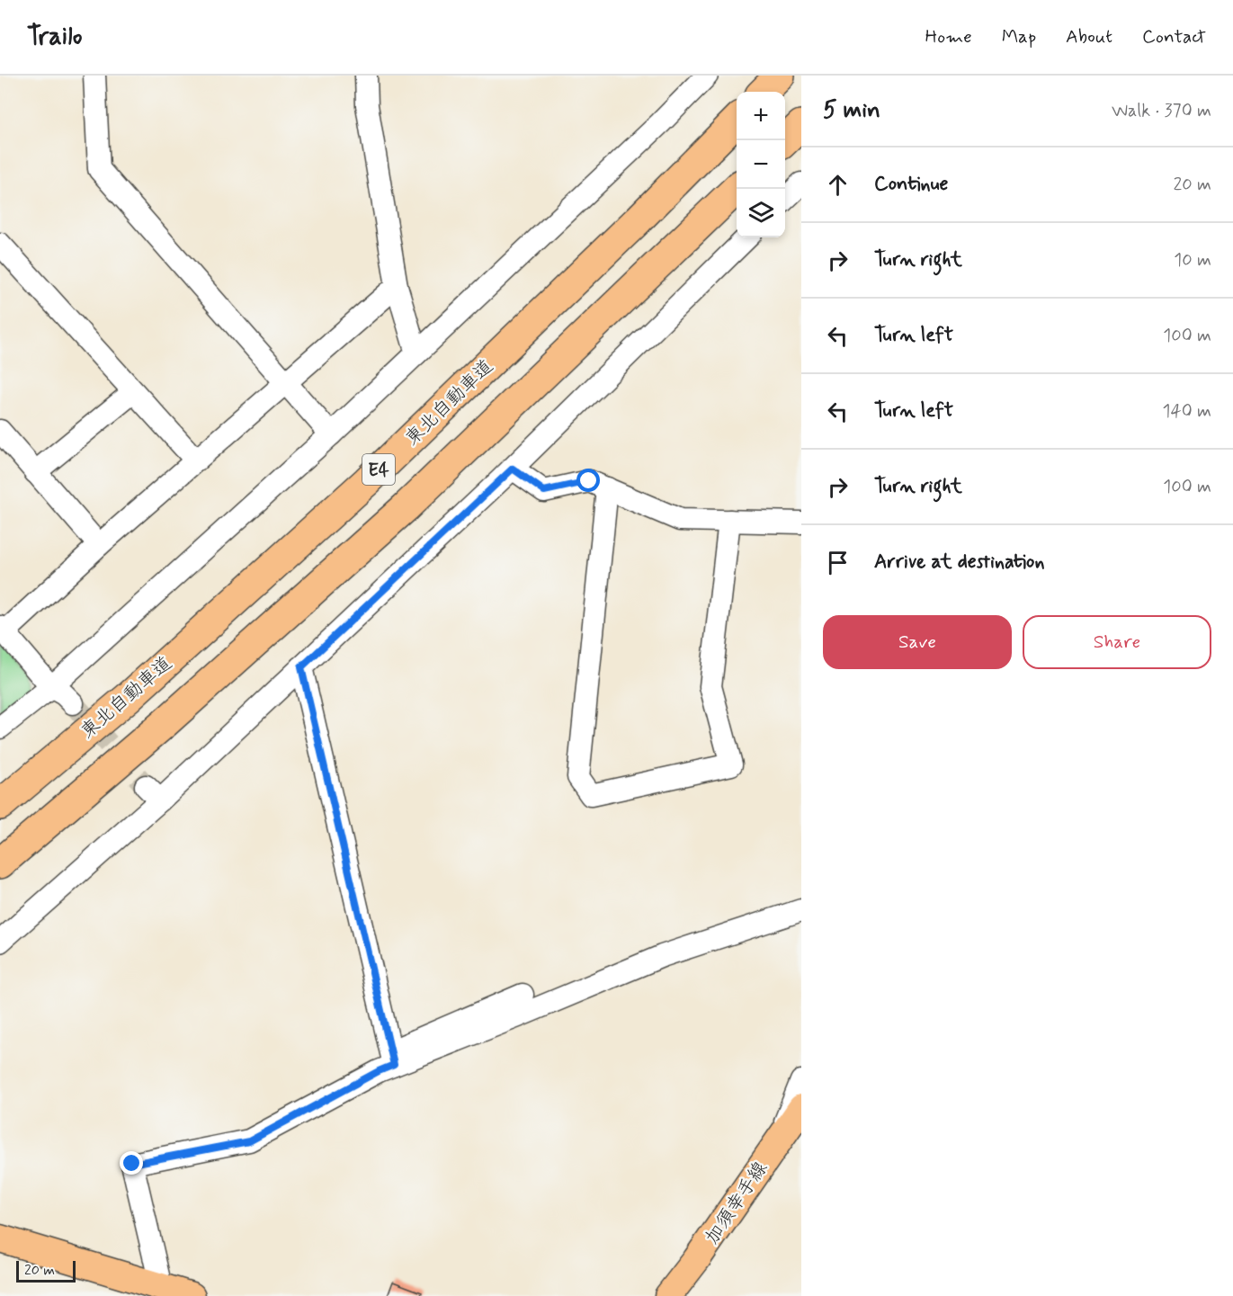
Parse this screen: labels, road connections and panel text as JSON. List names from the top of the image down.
{
  "streets": {
    "highway": ["東北自動車道", "E4"],
    "main road": ["加須幸手線"]
  },
  "scale_bar": "20 m",
  "page": {
    "header": "Trailo",
    "nav": [
      "Home",
      "Map",
      "About",
      "Contact"
    ],
    "heading": ["5 min", "Walk · 370 m"],
    "map_buttons": ["+", "−"],
    "list": [
      ["Continue", "20 m"],
      ["Turn right", "10 m"],
      ["Turn left", "100 m"],
      ["Turn left", "140 m"],
      ["Turn right", "100 m"],
      "Arrive at destination"
    ],
    "buttons": ["Save", "Share"],
    "scale": "20 m"
  }
}
